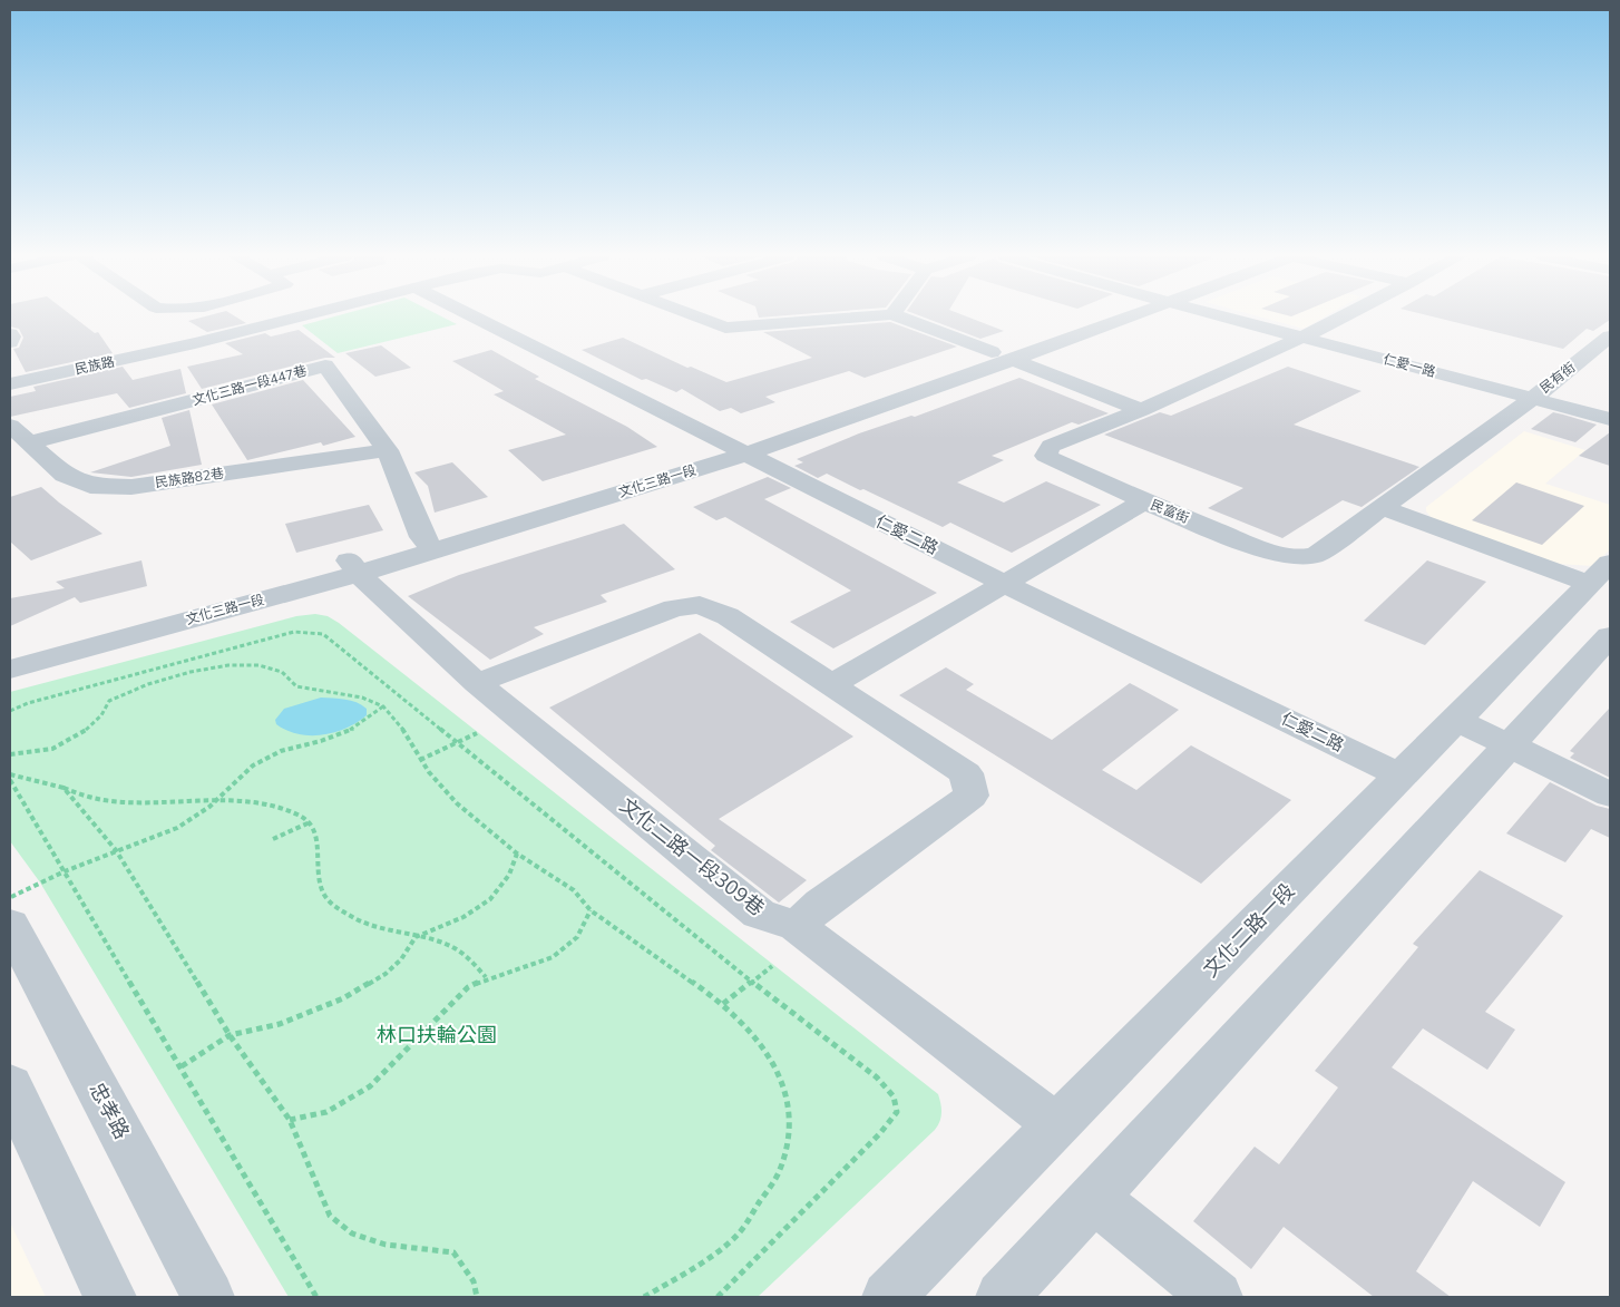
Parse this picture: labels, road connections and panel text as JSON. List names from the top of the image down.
{
  "streets": {
    "street": [
      "民族路",
      "仁愛一路",
      "民有街",
      "文化三路一段447巷",
      "民族路82巷",
      "文化三路一段",
      "民富街",
      "仁愛二路",
      "文化二路一段309巷",
      "文化二路一段",
      "忠孝路"
    ]
  },
  "crossings": [
    ["仁愛一路", "民有街"],
    ["仁愛一路", "民富街"],
    ["民有街", "民富街"],
    ["文化三路一段447巷", "民族路82巷"],
    ["文化三路一段447巷", "文化三路一段"],
    ["文化三路一段", "仁愛二路"],
    ["文化三路一段", "文化二路一段309巷"],
    ["仁愛二路", "文化二路一段"],
    ["文化二路一段309巷", "文化二路一段"]
  ],
  "parks": ["林口扶輪公園"]
}
